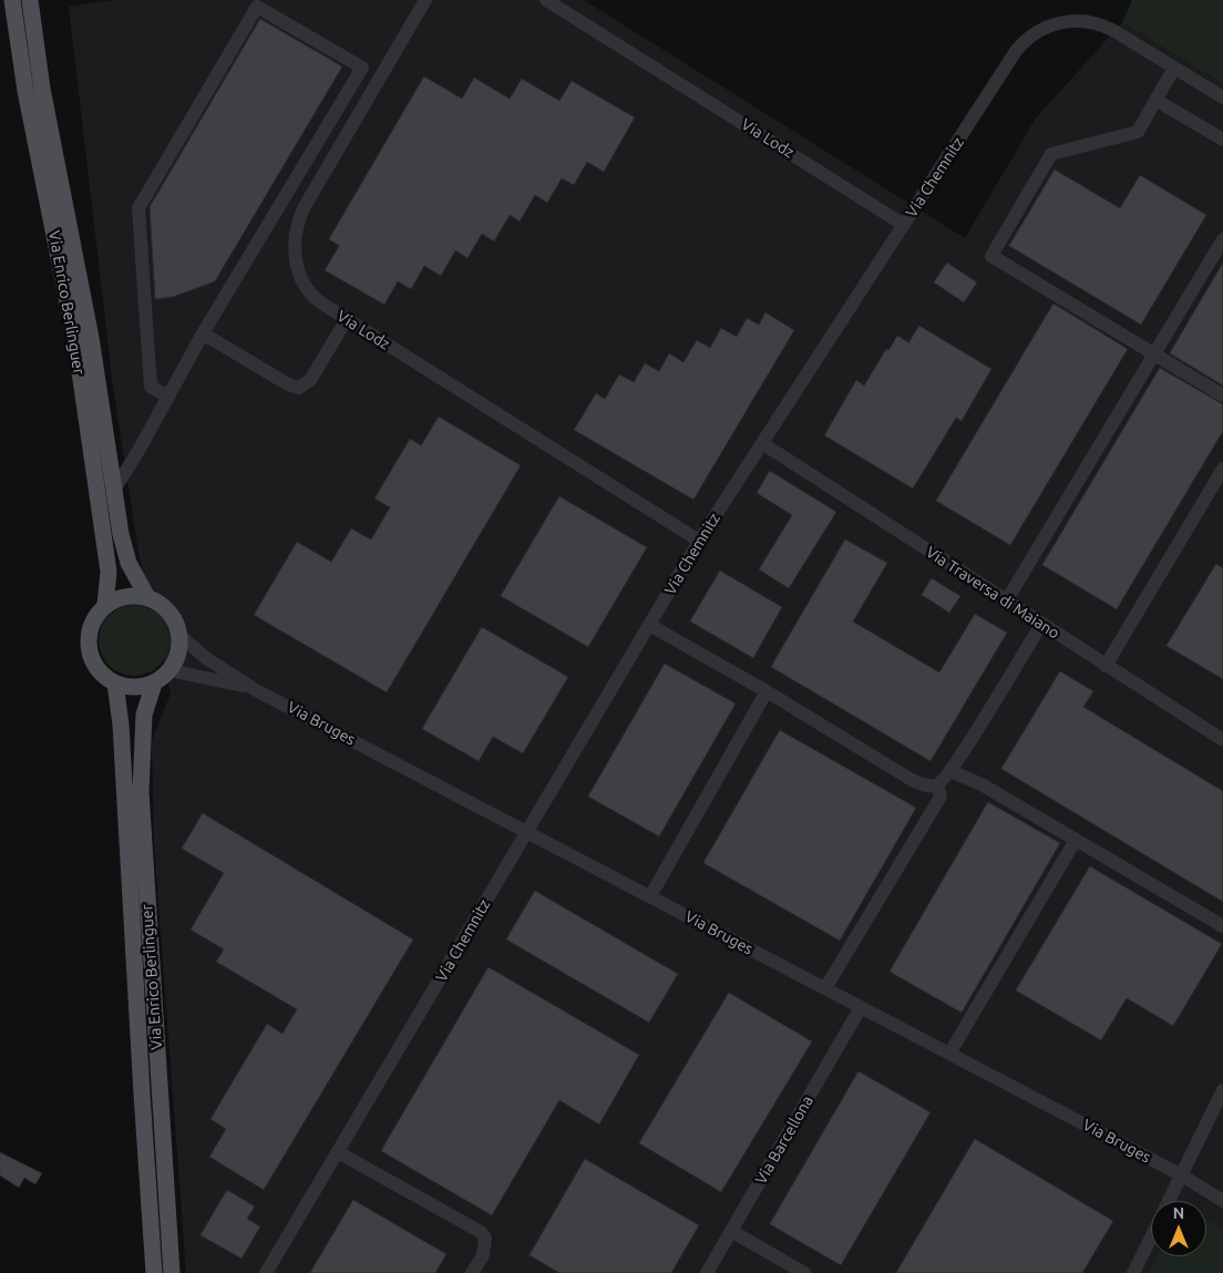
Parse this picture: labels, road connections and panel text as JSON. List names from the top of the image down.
{
  "streets": {
    "main road": ["Via Enrico Berlinguer"],
    "street": [
      "Via Lodz",
      "Via Chemnitz",
      "Via Traversa di Maiano",
      "Via Bruges",
      "Via Barcellona"
    ]
  },
  "crossings": [
    ["Via Lodz", "Via Chemnitz"],
    ["Via Chemnitz", "Via Traversa di Maiano"],
    ["Via Chemnitz", "Via Bruges"],
    ["Via Enrico Berlinguer", "Via Bruges"],
    ["Via Bruges", "Via Barcellona"]
  ],
  "north": "top"
}
